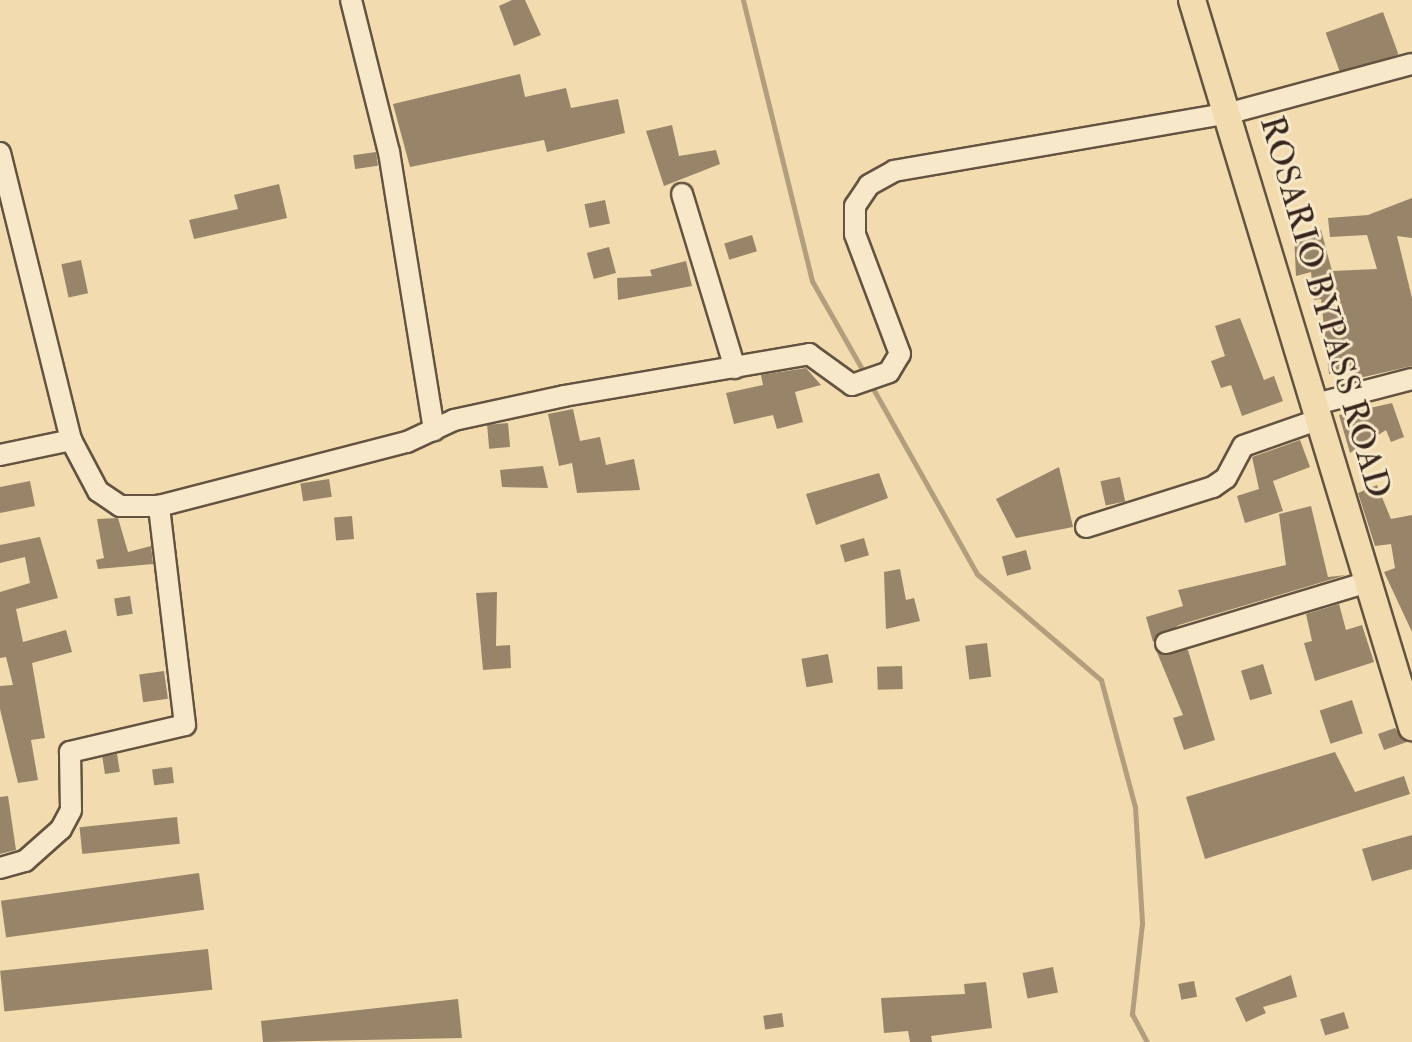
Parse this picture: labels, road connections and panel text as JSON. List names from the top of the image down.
{
  "streets": {
    "main road": ["ROSARIO BYPASS ROAD"]
  }
}
